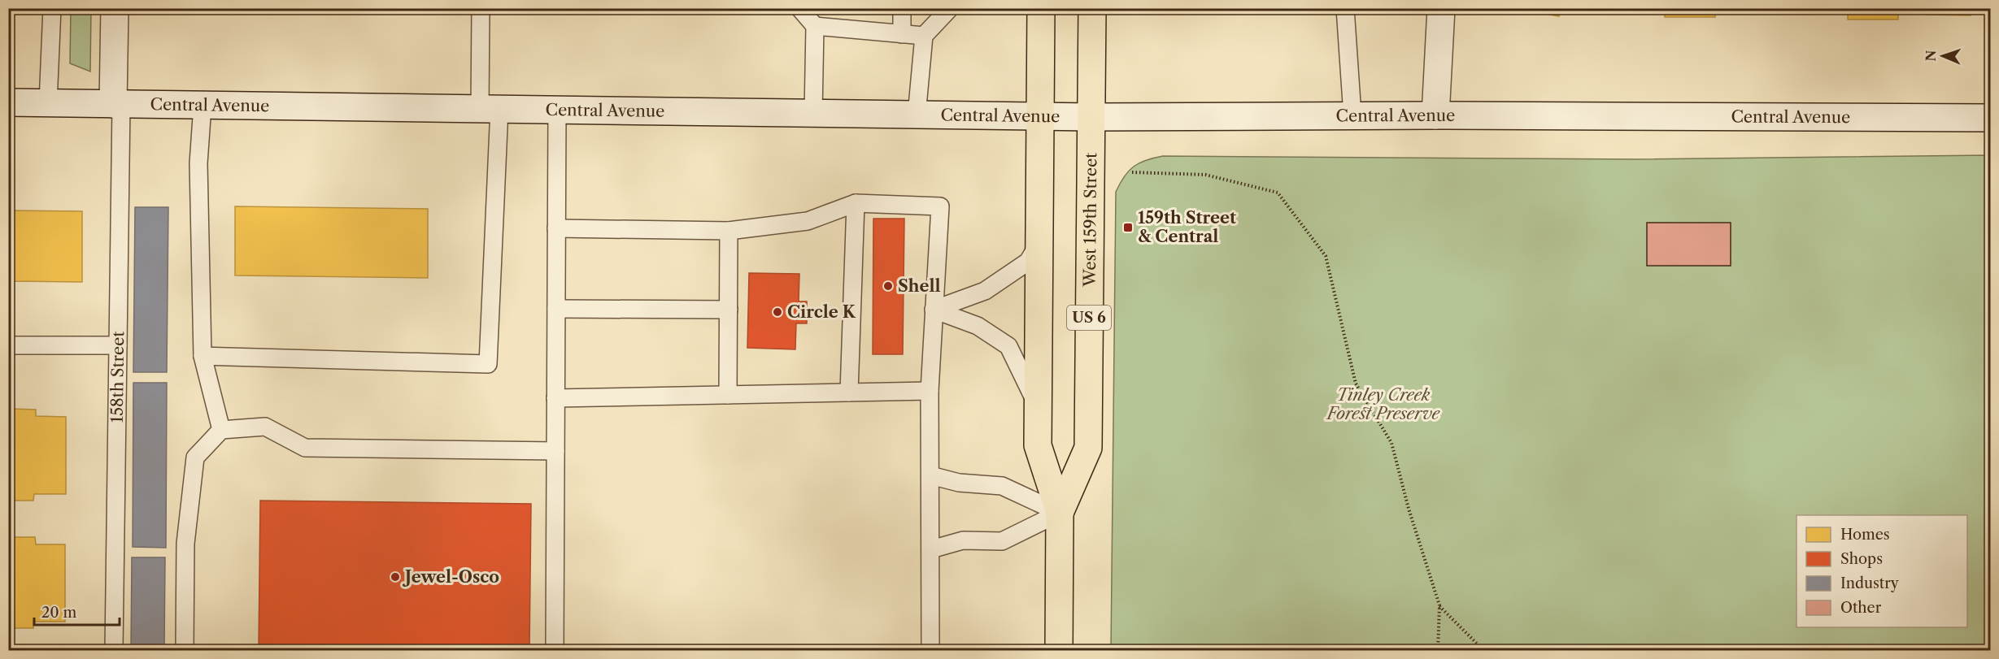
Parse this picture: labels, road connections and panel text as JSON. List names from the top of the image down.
{
  "streets": {
    "main road": ["West 159th Street", "US 6"],
    "street": ["Central Avenue", "158th Street"]
  },
  "crossings": [
    ["Central Avenue", "West 159th Street"],
    ["Central Avenue", "158th Street"]
  ],
  "parks": ["Tinley Creek Forest Preserve"],
  "places": {
    "transit": ["159th Street & Central"],
    "other": ["Shell", "Circle K", "Jewel-Osco"]
  },
  "legend": [
    "Homes",
    "Shops",
    "Industry",
    "Other"
  ],
  "scale_bar": "20 m",
  "north": "left"
}
